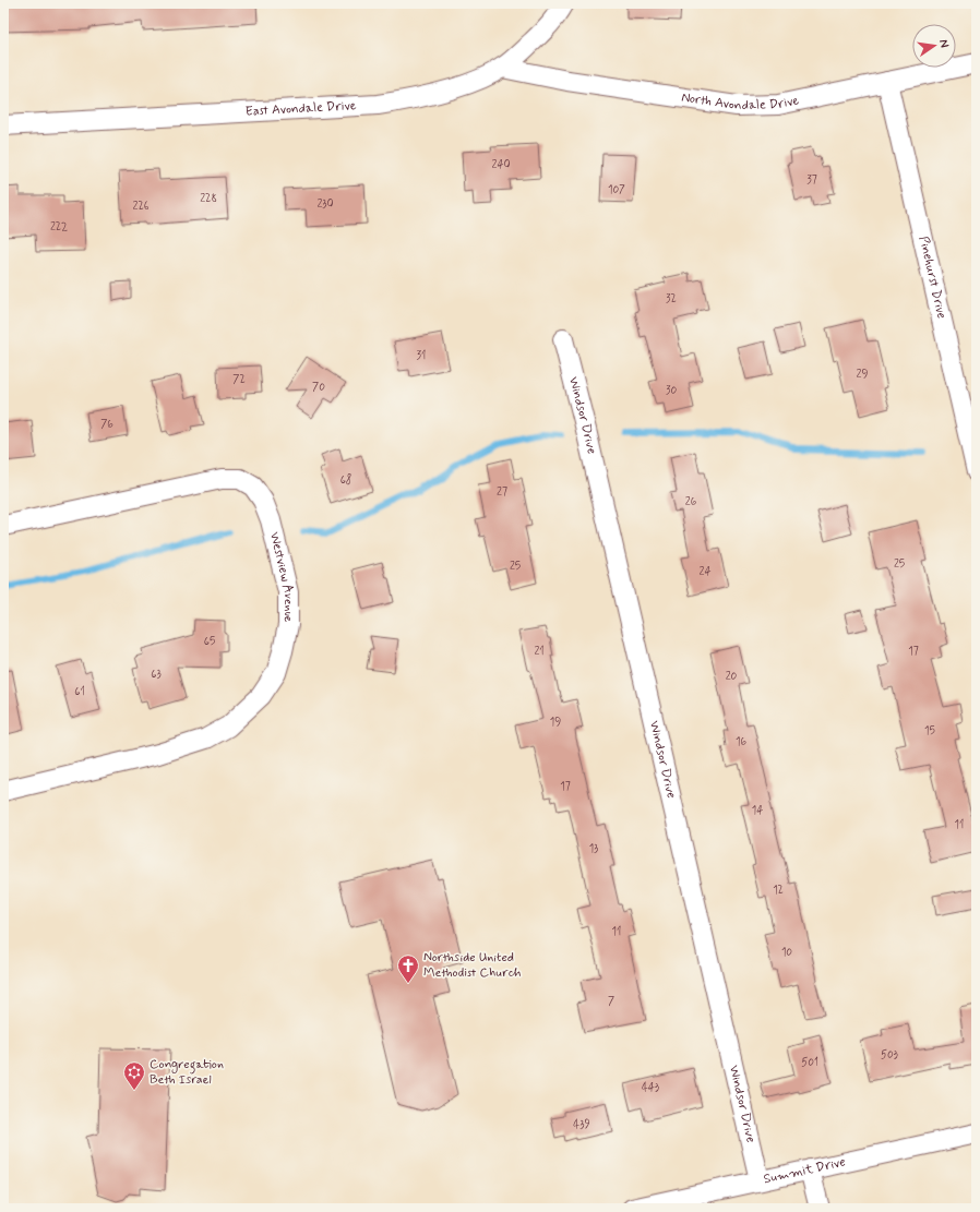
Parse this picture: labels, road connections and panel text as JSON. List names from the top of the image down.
{
  "streets": {
    "street": [
      "North Avondale Drive",
      "East Avondale Drive",
      "Pinehurst Drive",
      "Windsor Drive",
      "Westview Avenue",
      "Summit Drive"
    ]
  },
  "crossings": [
    ["North Avondale Drive", "East Avondale Drive"],
    ["North Avondale Drive", "Pinehurst Drive"],
    ["Windsor Drive", "Summit Drive"]
  ],
  "places": {
    "church": ["Northside United Methodist Church"],
    "synagogue": ["Congregation Beth Israel"]
  },
  "house_numbers": [
    "240",
    "37",
    "107",
    "228",
    "230",
    "226",
    "222",
    "32",
    "31",
    "29",
    "72",
    "70",
    "30",
    "76",
    "68",
    "27",
    "26",
    "25",
    "25",
    "24",
    "65",
    "21",
    "17",
    "63",
    "20",
    "61",
    "19",
    "15",
    "16",
    "17",
    "14",
    "11",
    "13",
    "12",
    "11",
    "10",
    "7",
    "503",
    "501",
    "443",
    "439"
  ],
  "north": "right"
}
